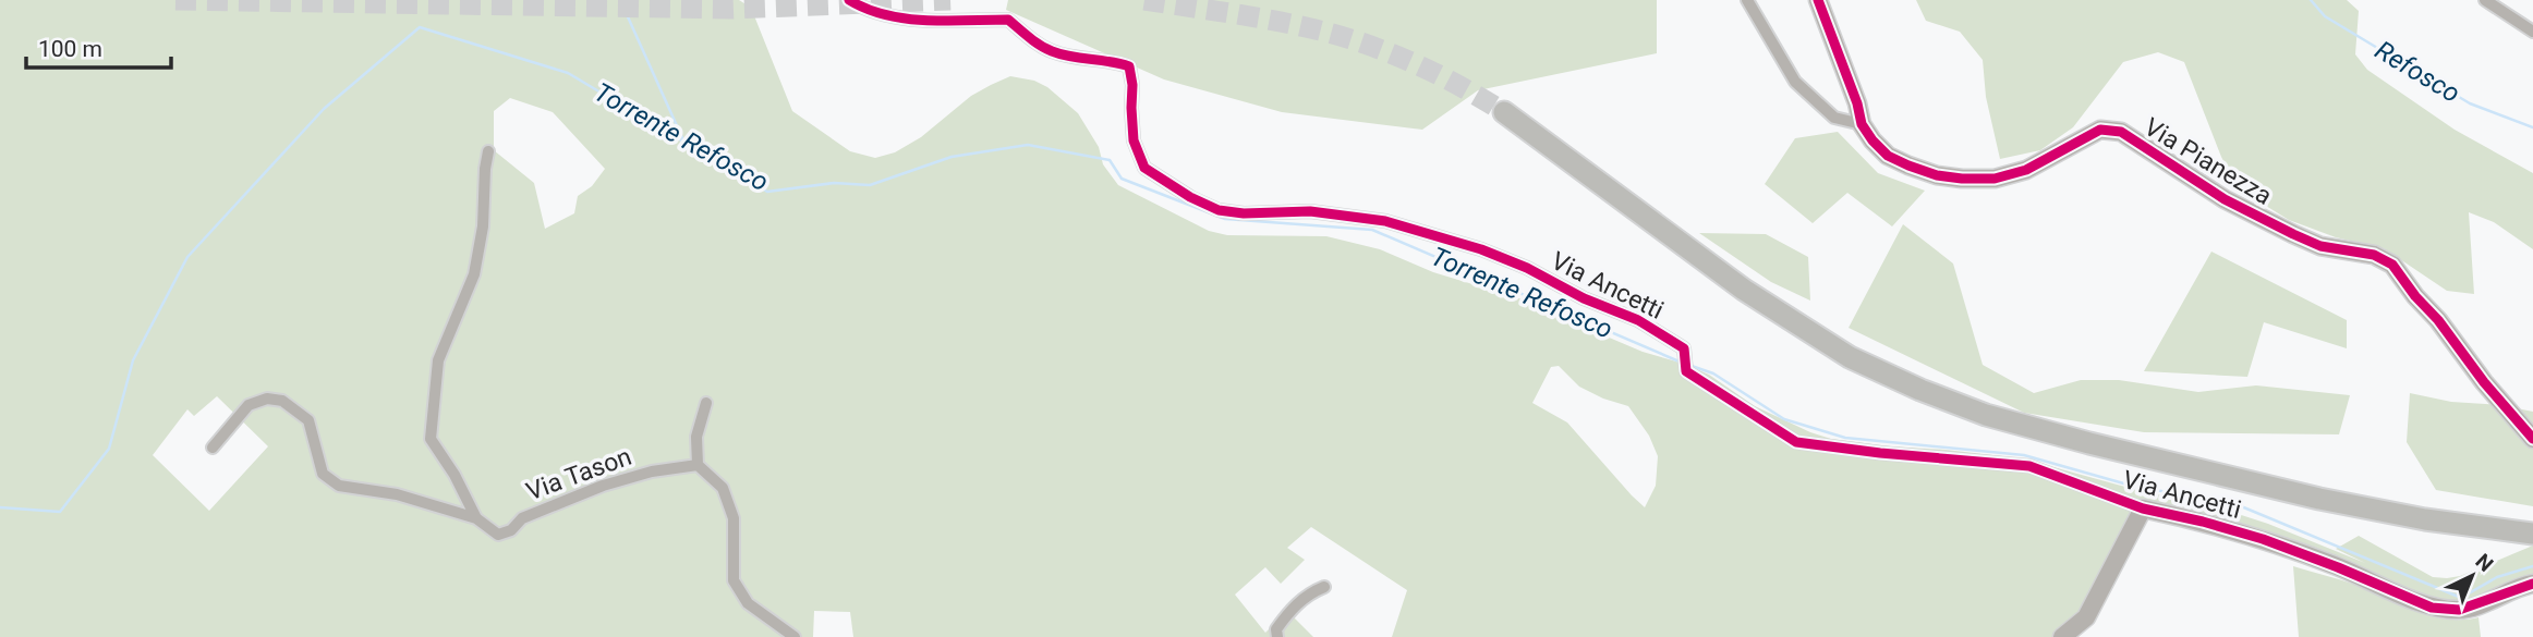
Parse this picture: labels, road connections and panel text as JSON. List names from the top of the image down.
{
  "streets": {
    "street": ["Via Pianezza", "Via Ancetti", "Via Tason"]
  },
  "water": ["Refosco", "Torrente Refosco"],
  "scale_bar": "100 m",
  "north": "top right"
}
